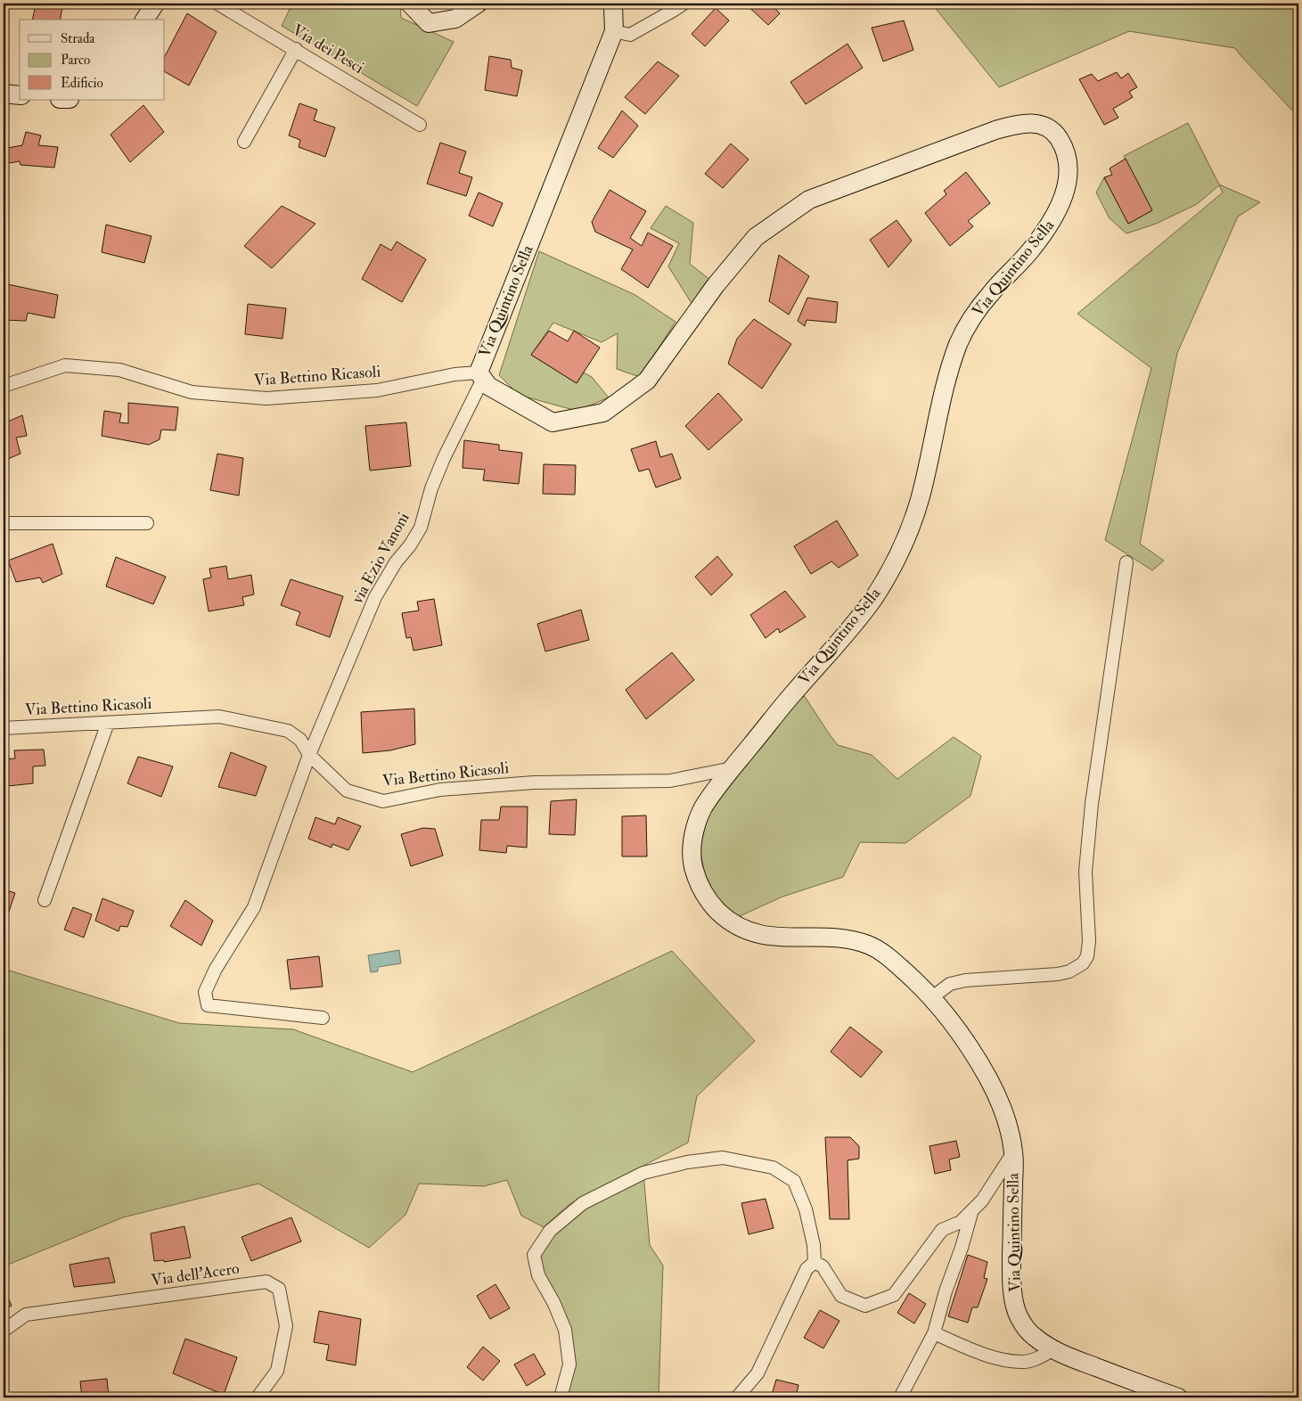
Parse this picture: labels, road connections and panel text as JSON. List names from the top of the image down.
{
  "streets": {
    "street": [
      "Via dei Pesci",
      "Via Quintino Sella",
      "Via Bettino Ricasoli",
      "via Ezio Vanoni",
      "Via dell'Acero"
    ]
  },
  "crossings": [
    ["Via Quintino Sella", "Via Bettino Ricasoli"],
    ["Via Quintino Sella", "via Ezio Vanoni"],
    ["Via Bettino Ricasoli", "via Ezio Vanoni"]
  ],
  "legend": ["Strada", "Parco", "Edificio"]
}
